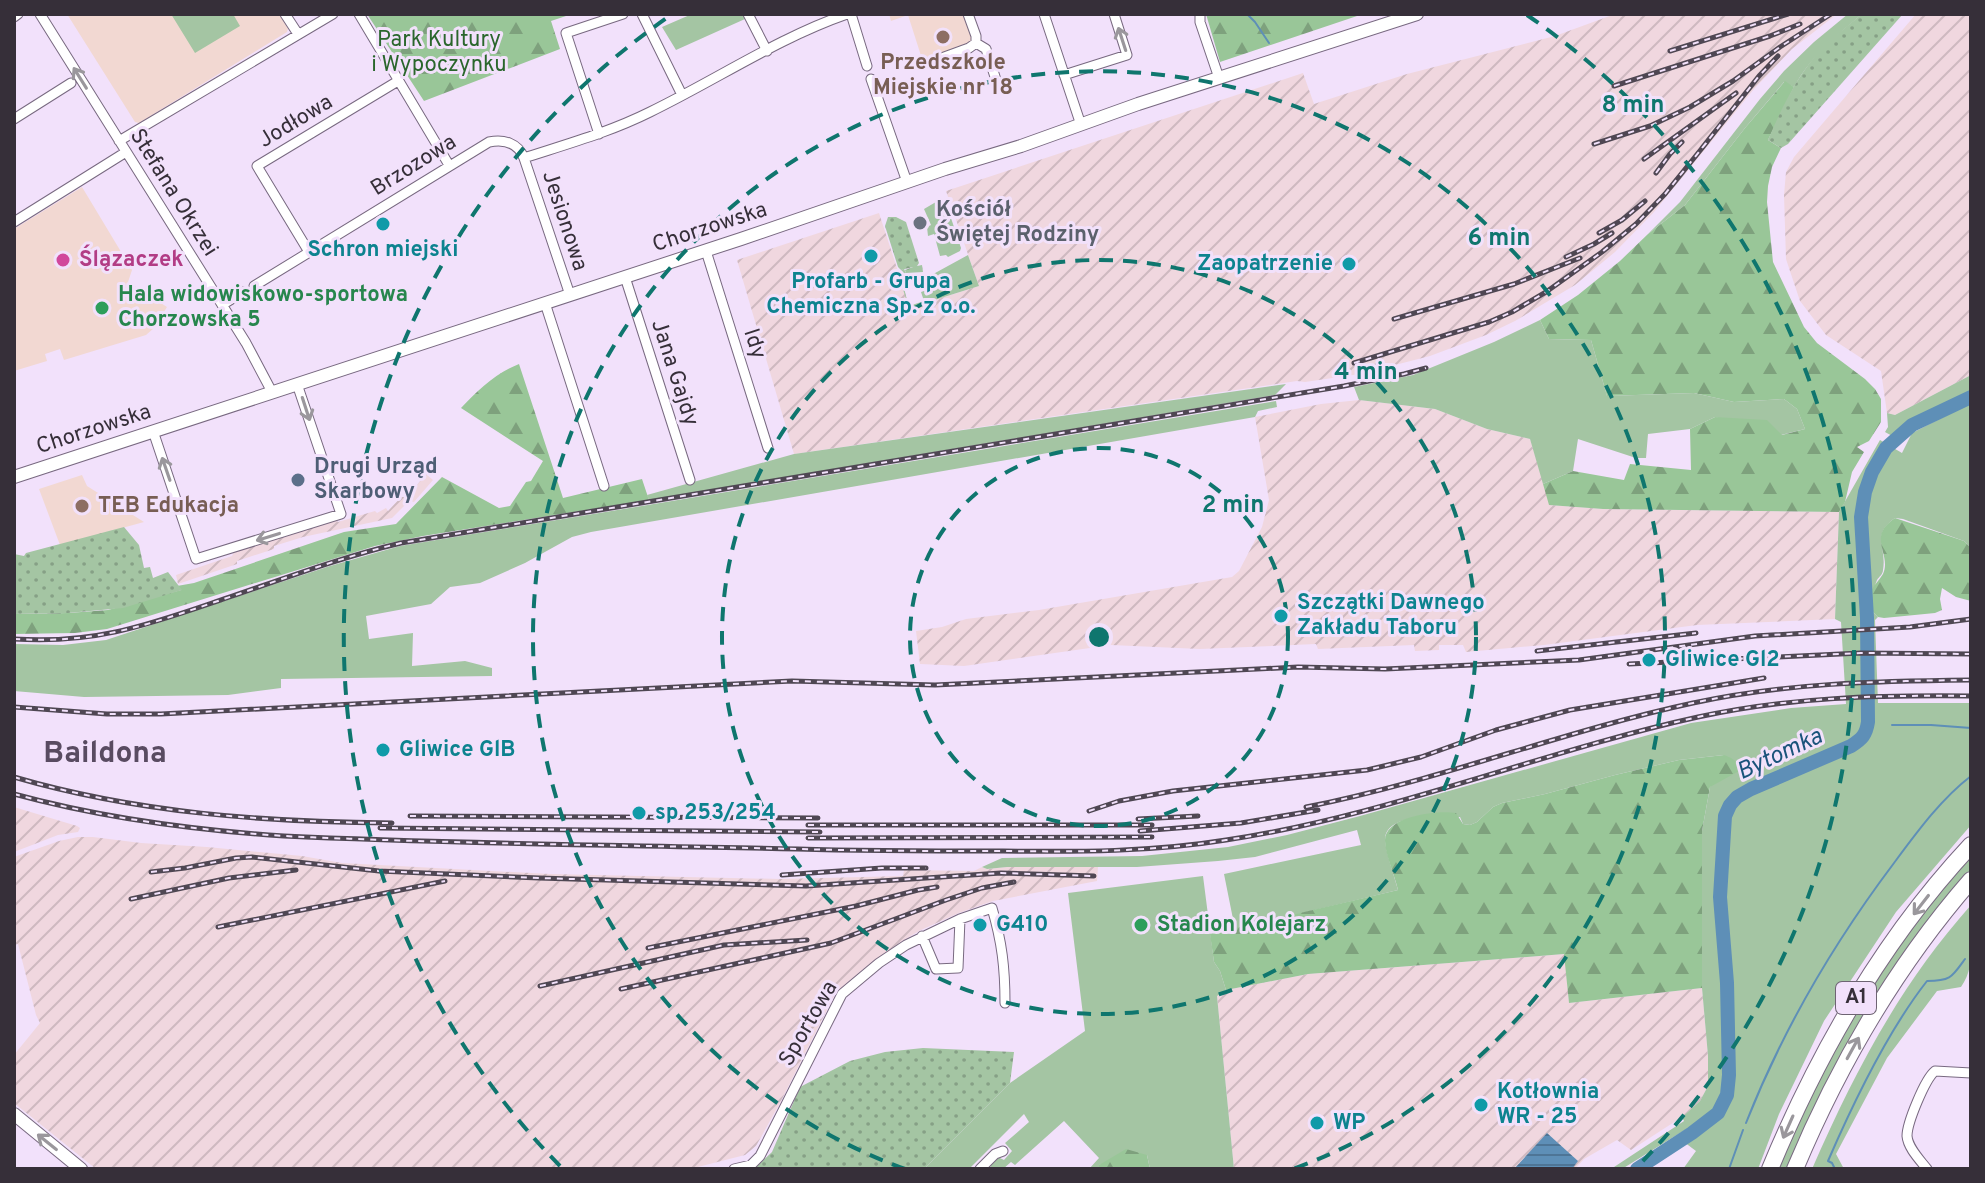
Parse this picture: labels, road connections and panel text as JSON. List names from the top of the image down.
{
  "streets": {
    "highway": ["A1"],
    "main road": ["Chorzowska"],
    "street": [
      "Jodłowa",
      "Brzozowa",
      "Stefana Okrzei",
      "Jesionowa",
      "Idy",
      "Jana Gajdy",
      "Sportowa"
    ]
  },
  "crossings": [
    ["Jodłowa", "Brzozowa"],
    ["Brzozowa", "Jesionowa"],
    ["Stefana Okrzei", "Chorzowska"],
    ["Jesionowa", "Chorzowska"],
    ["Chorzowska", "Idy"],
    ["Chorzowska", "Jana Gajdy"]
  ],
  "districts": ["Baildona"],
  "water": ["Bytomka"],
  "parks": ["Park Kultury i Wypoczynku"],
  "places": [
    "Przedszkole Miejskie nr 18",
    "Kościół Świętej Rodziny",
    "Schron miejski",
    "Profarb - Grupa Chemiczna Sp. z o.o.",
    "Ślązaczek",
    "Zaopatrzenie",
    "Hala widowiskowo-sportowa Chorzowska 5",
    "Drugi Urząd Skarbowy",
    "TEB Edukacja",
    "Szczątki Dawnego Zakładu Taboru",
    "Gliwice Gl2",
    "Gliwice GlB",
    "sp 253/254",
    "G410",
    "Stadion Kolejarz",
    "Kotłownia WR - 25",
    "WP"
  ],
  "rings": [
    "8 min",
    "6 min",
    "4 min",
    "2 min"
  ]
}
